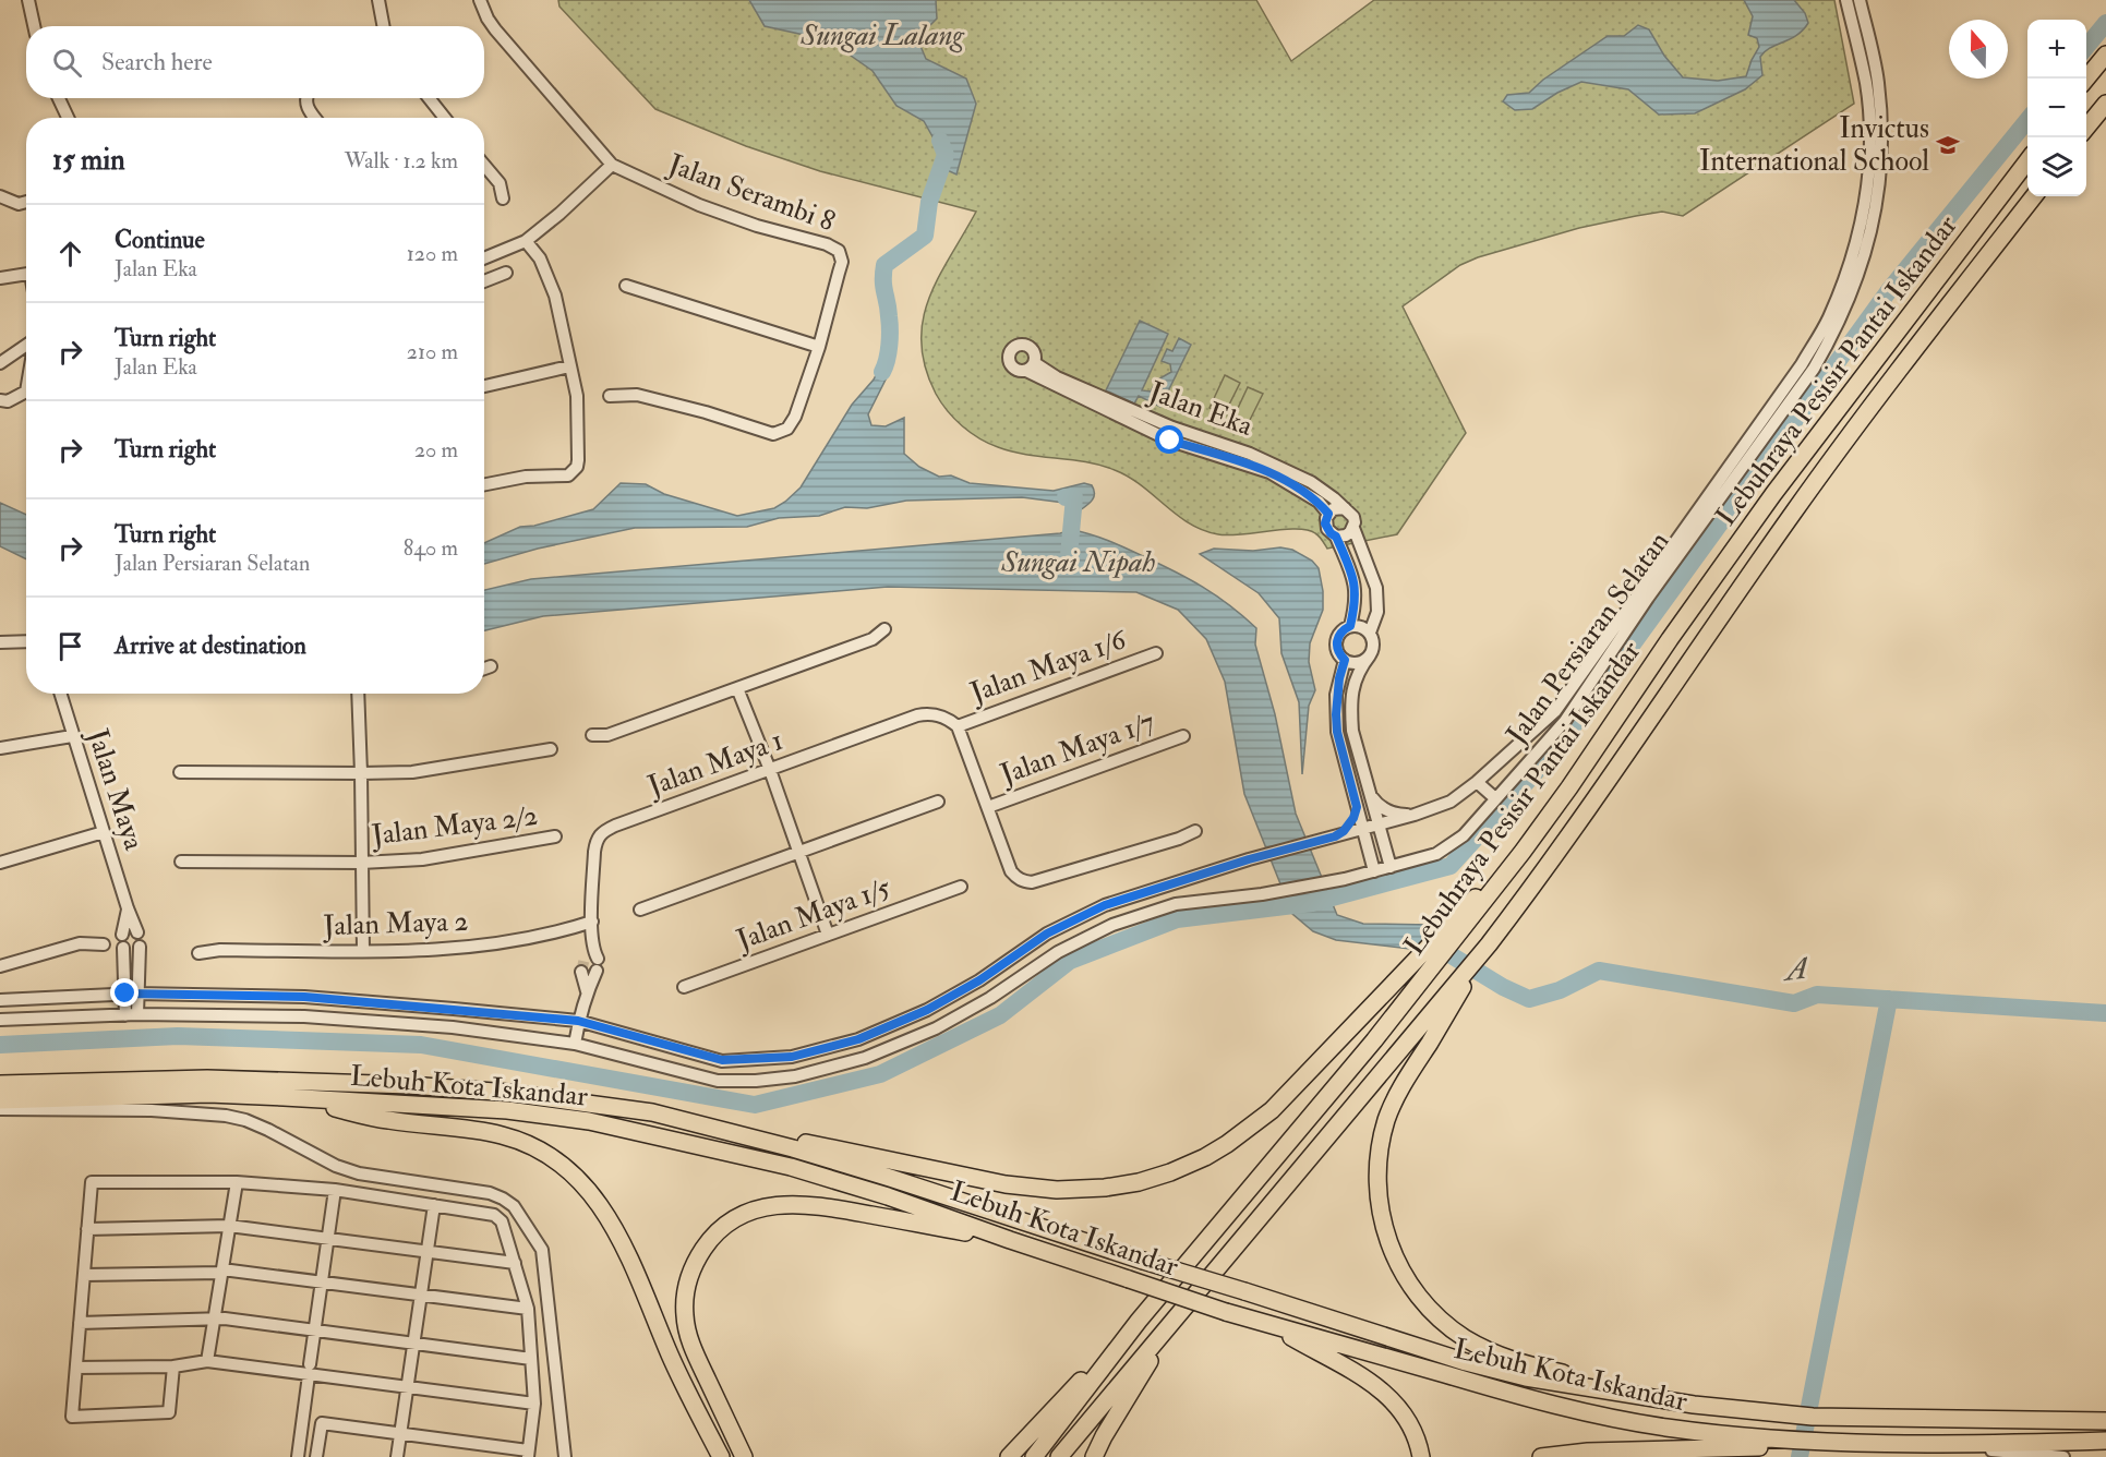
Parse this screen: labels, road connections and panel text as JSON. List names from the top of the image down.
{
  "streets": {
    "highway": ["Lebuhraya Pesisir Pantai Iskandar", "Lebuh Kota Iskandar"],
    "street": [
      "Jalan Serambi 8",
      "Jalan Eka",
      "Jalan Persiaran Selatan",
      "Jalan Maya 1/6",
      "Jalan Maya 1/7",
      "Jalan Maya 1",
      "Jalan Maya",
      "Jalan Maya 2/2",
      "Jalan Maya 1/5",
      "Jalan Maya 2"
    ]
  },
  "crossings": [
    ["Jalan Eka", "Jalan Persiaran Selatan"],
    ["Jalan Persiaran Selatan", "Jalan Maya 1"],
    ["Jalan Maya 1/6", "Jalan Maya 1"],
    ["Jalan Maya 1", "Jalan Maya 2"]
  ],
  "water": ["Sungai Lalang", "Sungai Nipah", "A"],
  "places": {
    "school or university": ["Invictus International School"]
  },
  "north": "top",
  "page": {
    "map_buttons": ["+", "−"],
    "search": "Search here",
    "heading": ["15 min", "Walk · 1.2 km"],
    "list": [
      ["Continue", "Jalan Eka", "120 m"],
      ["Turn right", "Jalan Eka", "210 m"],
      ["Turn right", "20 m"],
      ["Turn right", "Jalan Persiaran Selatan", "840 m"],
      "Arrive at destination"
    ]
  }
}
